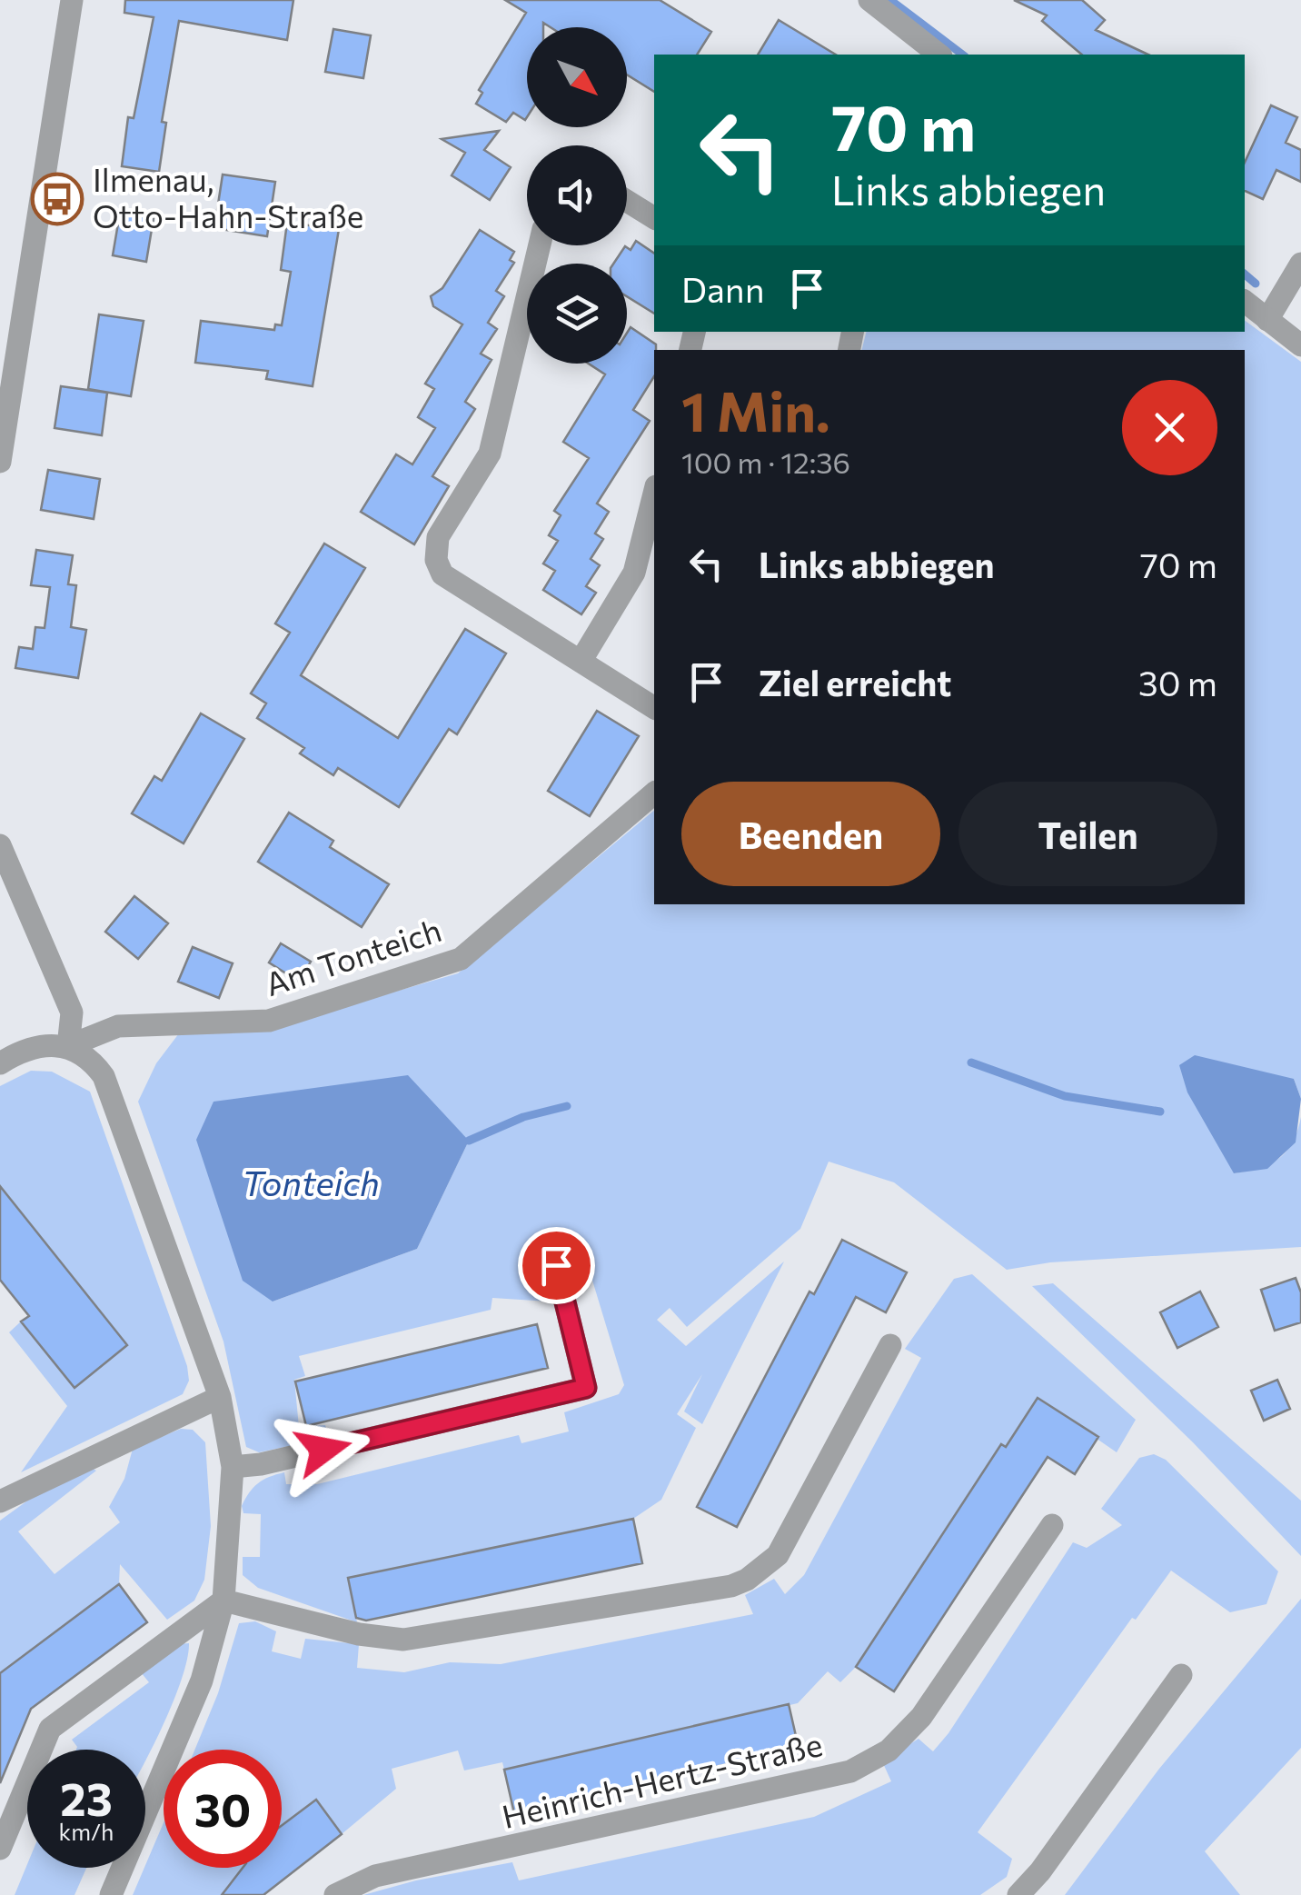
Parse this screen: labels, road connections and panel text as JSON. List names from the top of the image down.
{
  "streets": {
    "street": ["Am Tonteich", "Heinrich-Hertz-Straße"]
  },
  "water": ["Tonteich"],
  "places": {
    "bus stop": ["Ilmenau, Otto-Hahn-Straße"]
  },
  "north": "bottom right",
  "page": {
    "turn": ["70 m", "Links abbiegen"],
    "then": "Dann",
    "heading": ["1 Min.", "100 m · 12:36"],
    "list": [
      {
        "name": "Links abbiegen",
        "value": "70 m"
      },
      {
        "name": "Ziel erreicht",
        "value": "30 m"
      }
    ],
    "buttons": ["Beenden", "Teilen"],
    "speed": "23 km/h",
    "limit": "30"
  }
}
